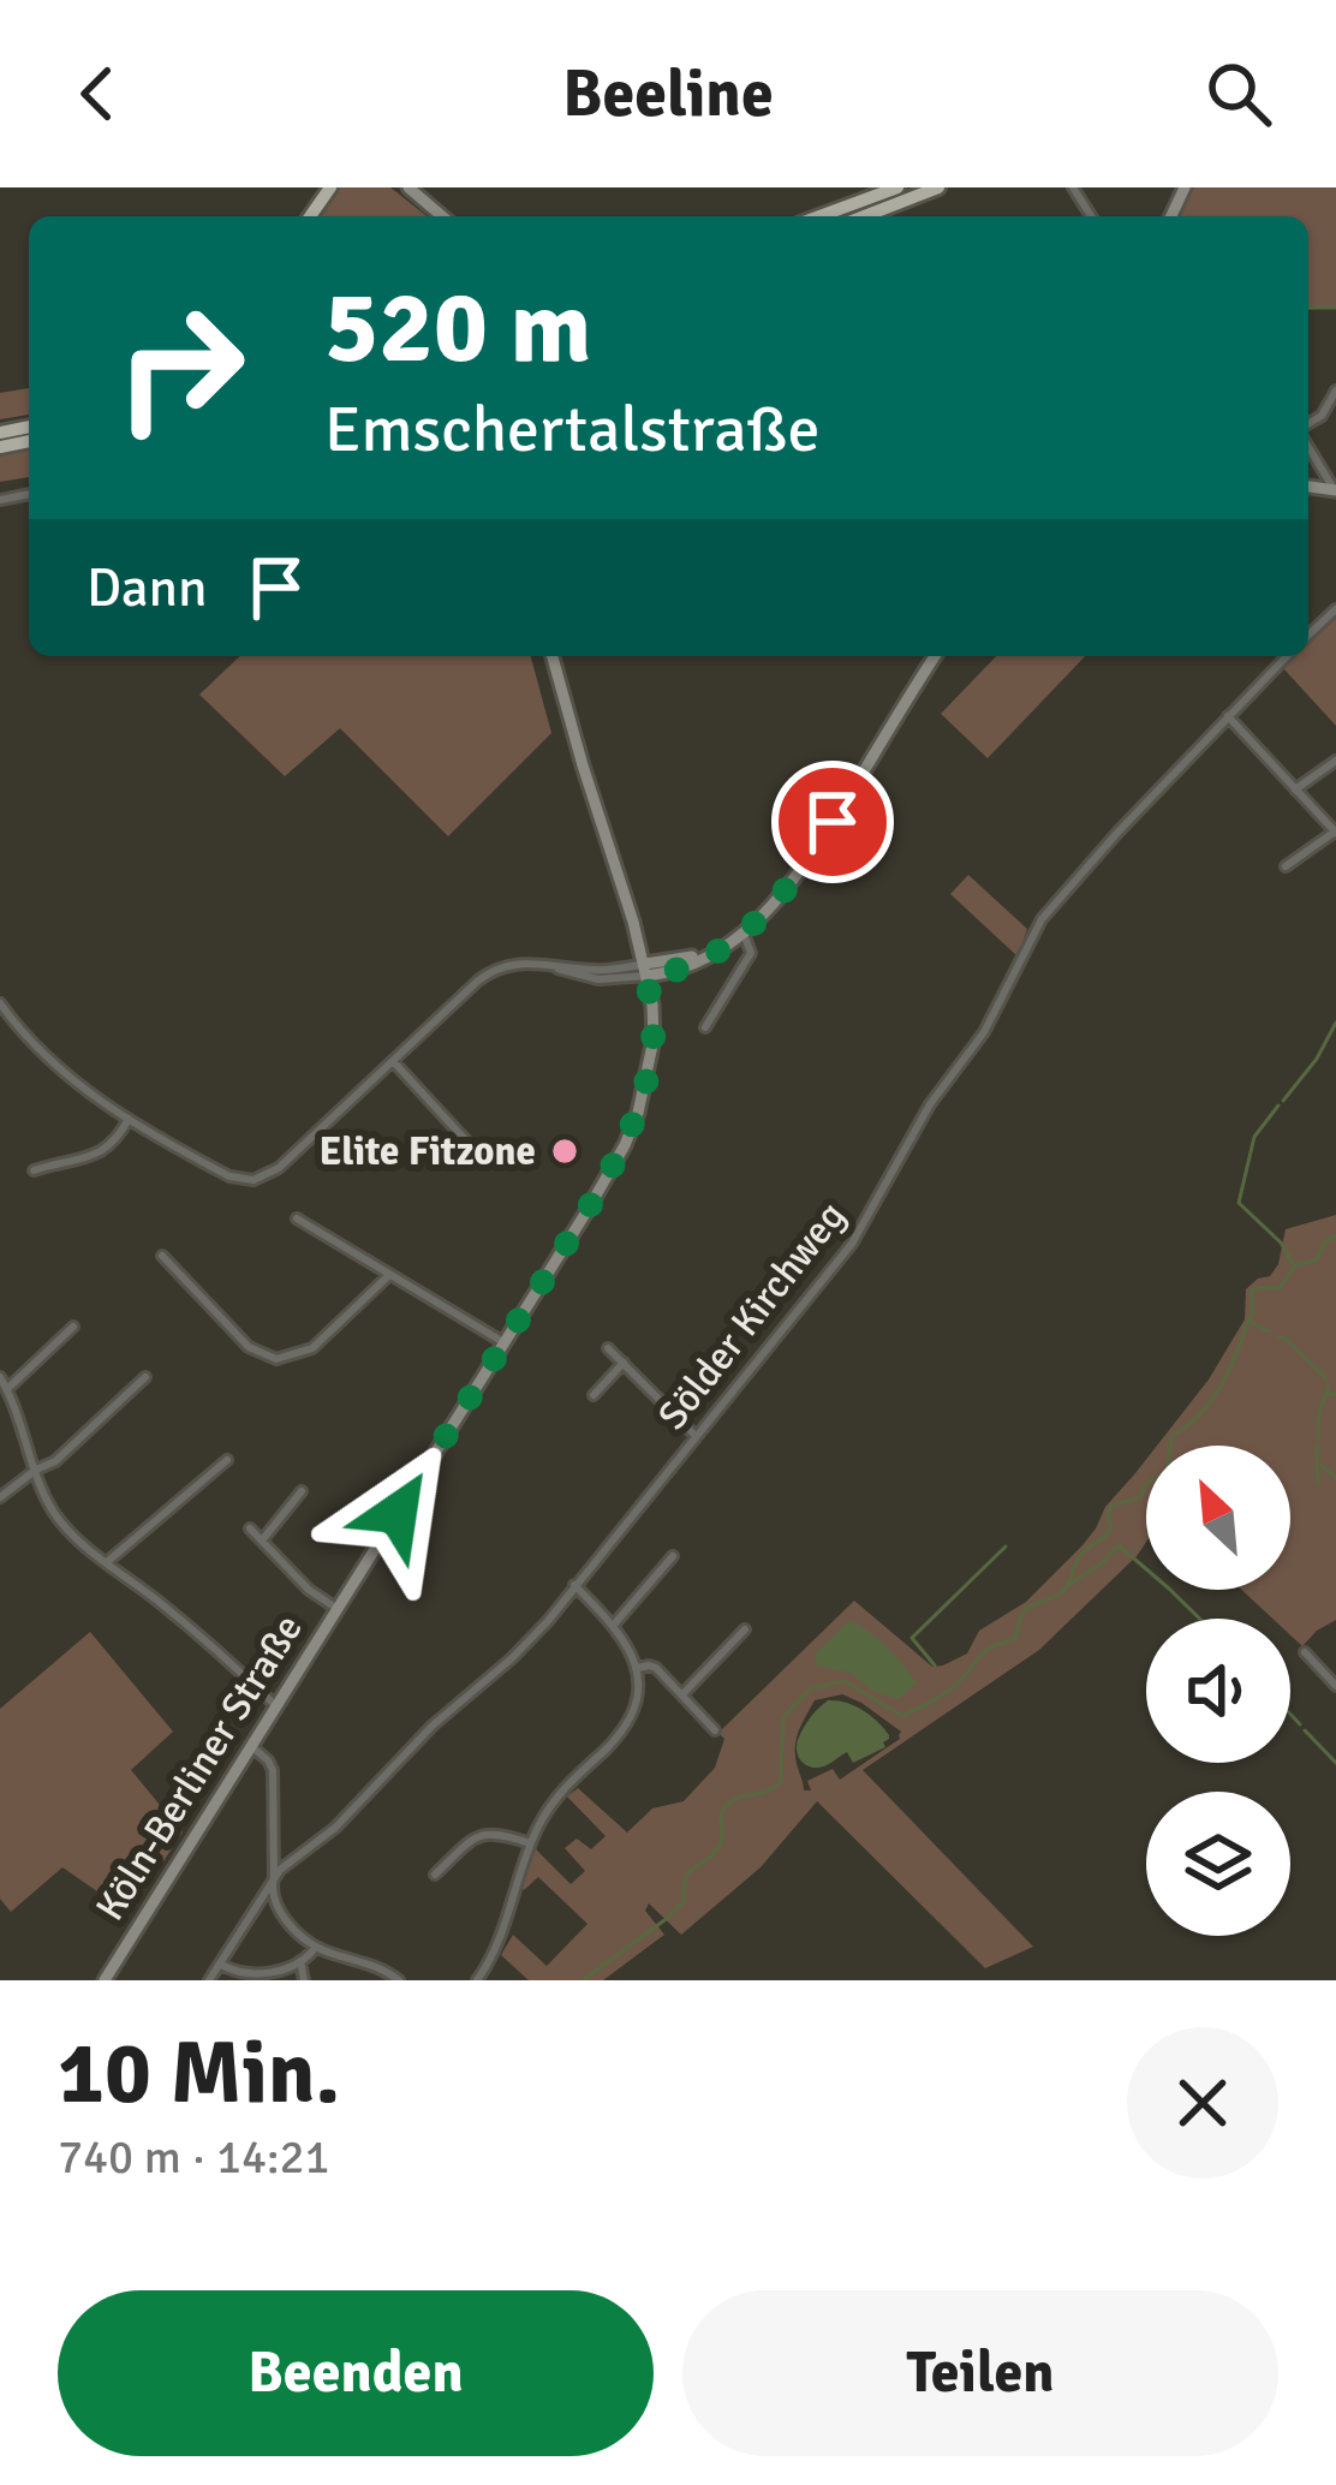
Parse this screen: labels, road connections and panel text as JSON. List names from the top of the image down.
{
  "streets": {
    "main road": ["Köln-Berliner Straße"],
    "street": ["Sölder Kirchweg"]
  },
  "places": ["Elite Fitzone"],
  "north": "top left",
  "page": {
    "header": "Beeline",
    "turn": ["520 m", "Emschertalstraße"],
    "then": "Dann",
    "heading": ["10 Min.", "740 m · 14:21"],
    "buttons": ["Beenden", "Teilen"]
  }
}
